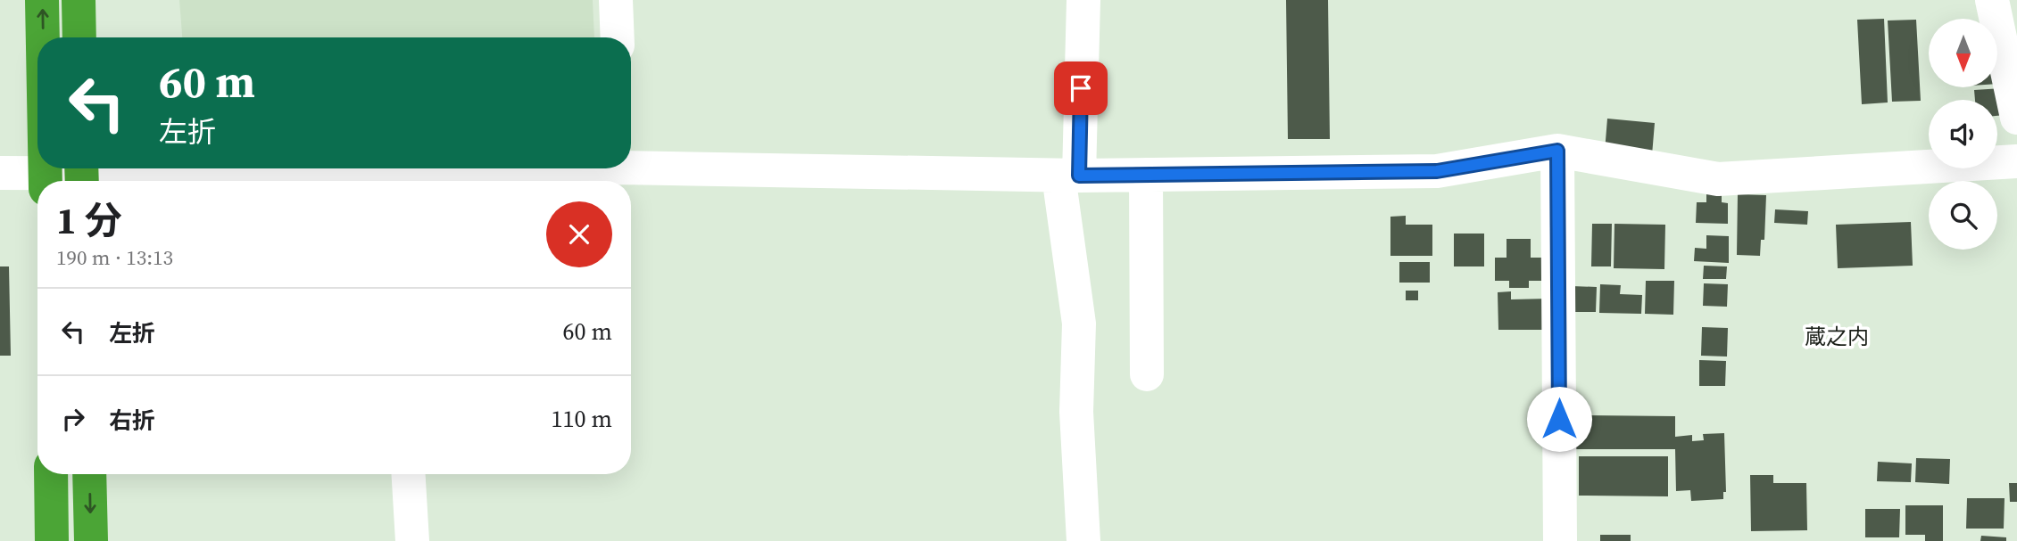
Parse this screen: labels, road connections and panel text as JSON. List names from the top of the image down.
{
  "districts": ["蔵之内"],
  "north": "bottom",
  "page": {
    "turn": ["60 m", "左折"],
    "heading": ["1 分", "190 m · 13:13"],
    "list": [
      {
        "name": "左折",
        "value": "60 m"
      },
      {
        "name": "右折",
        "value": "110 m"
      }
    ]
  }
}
